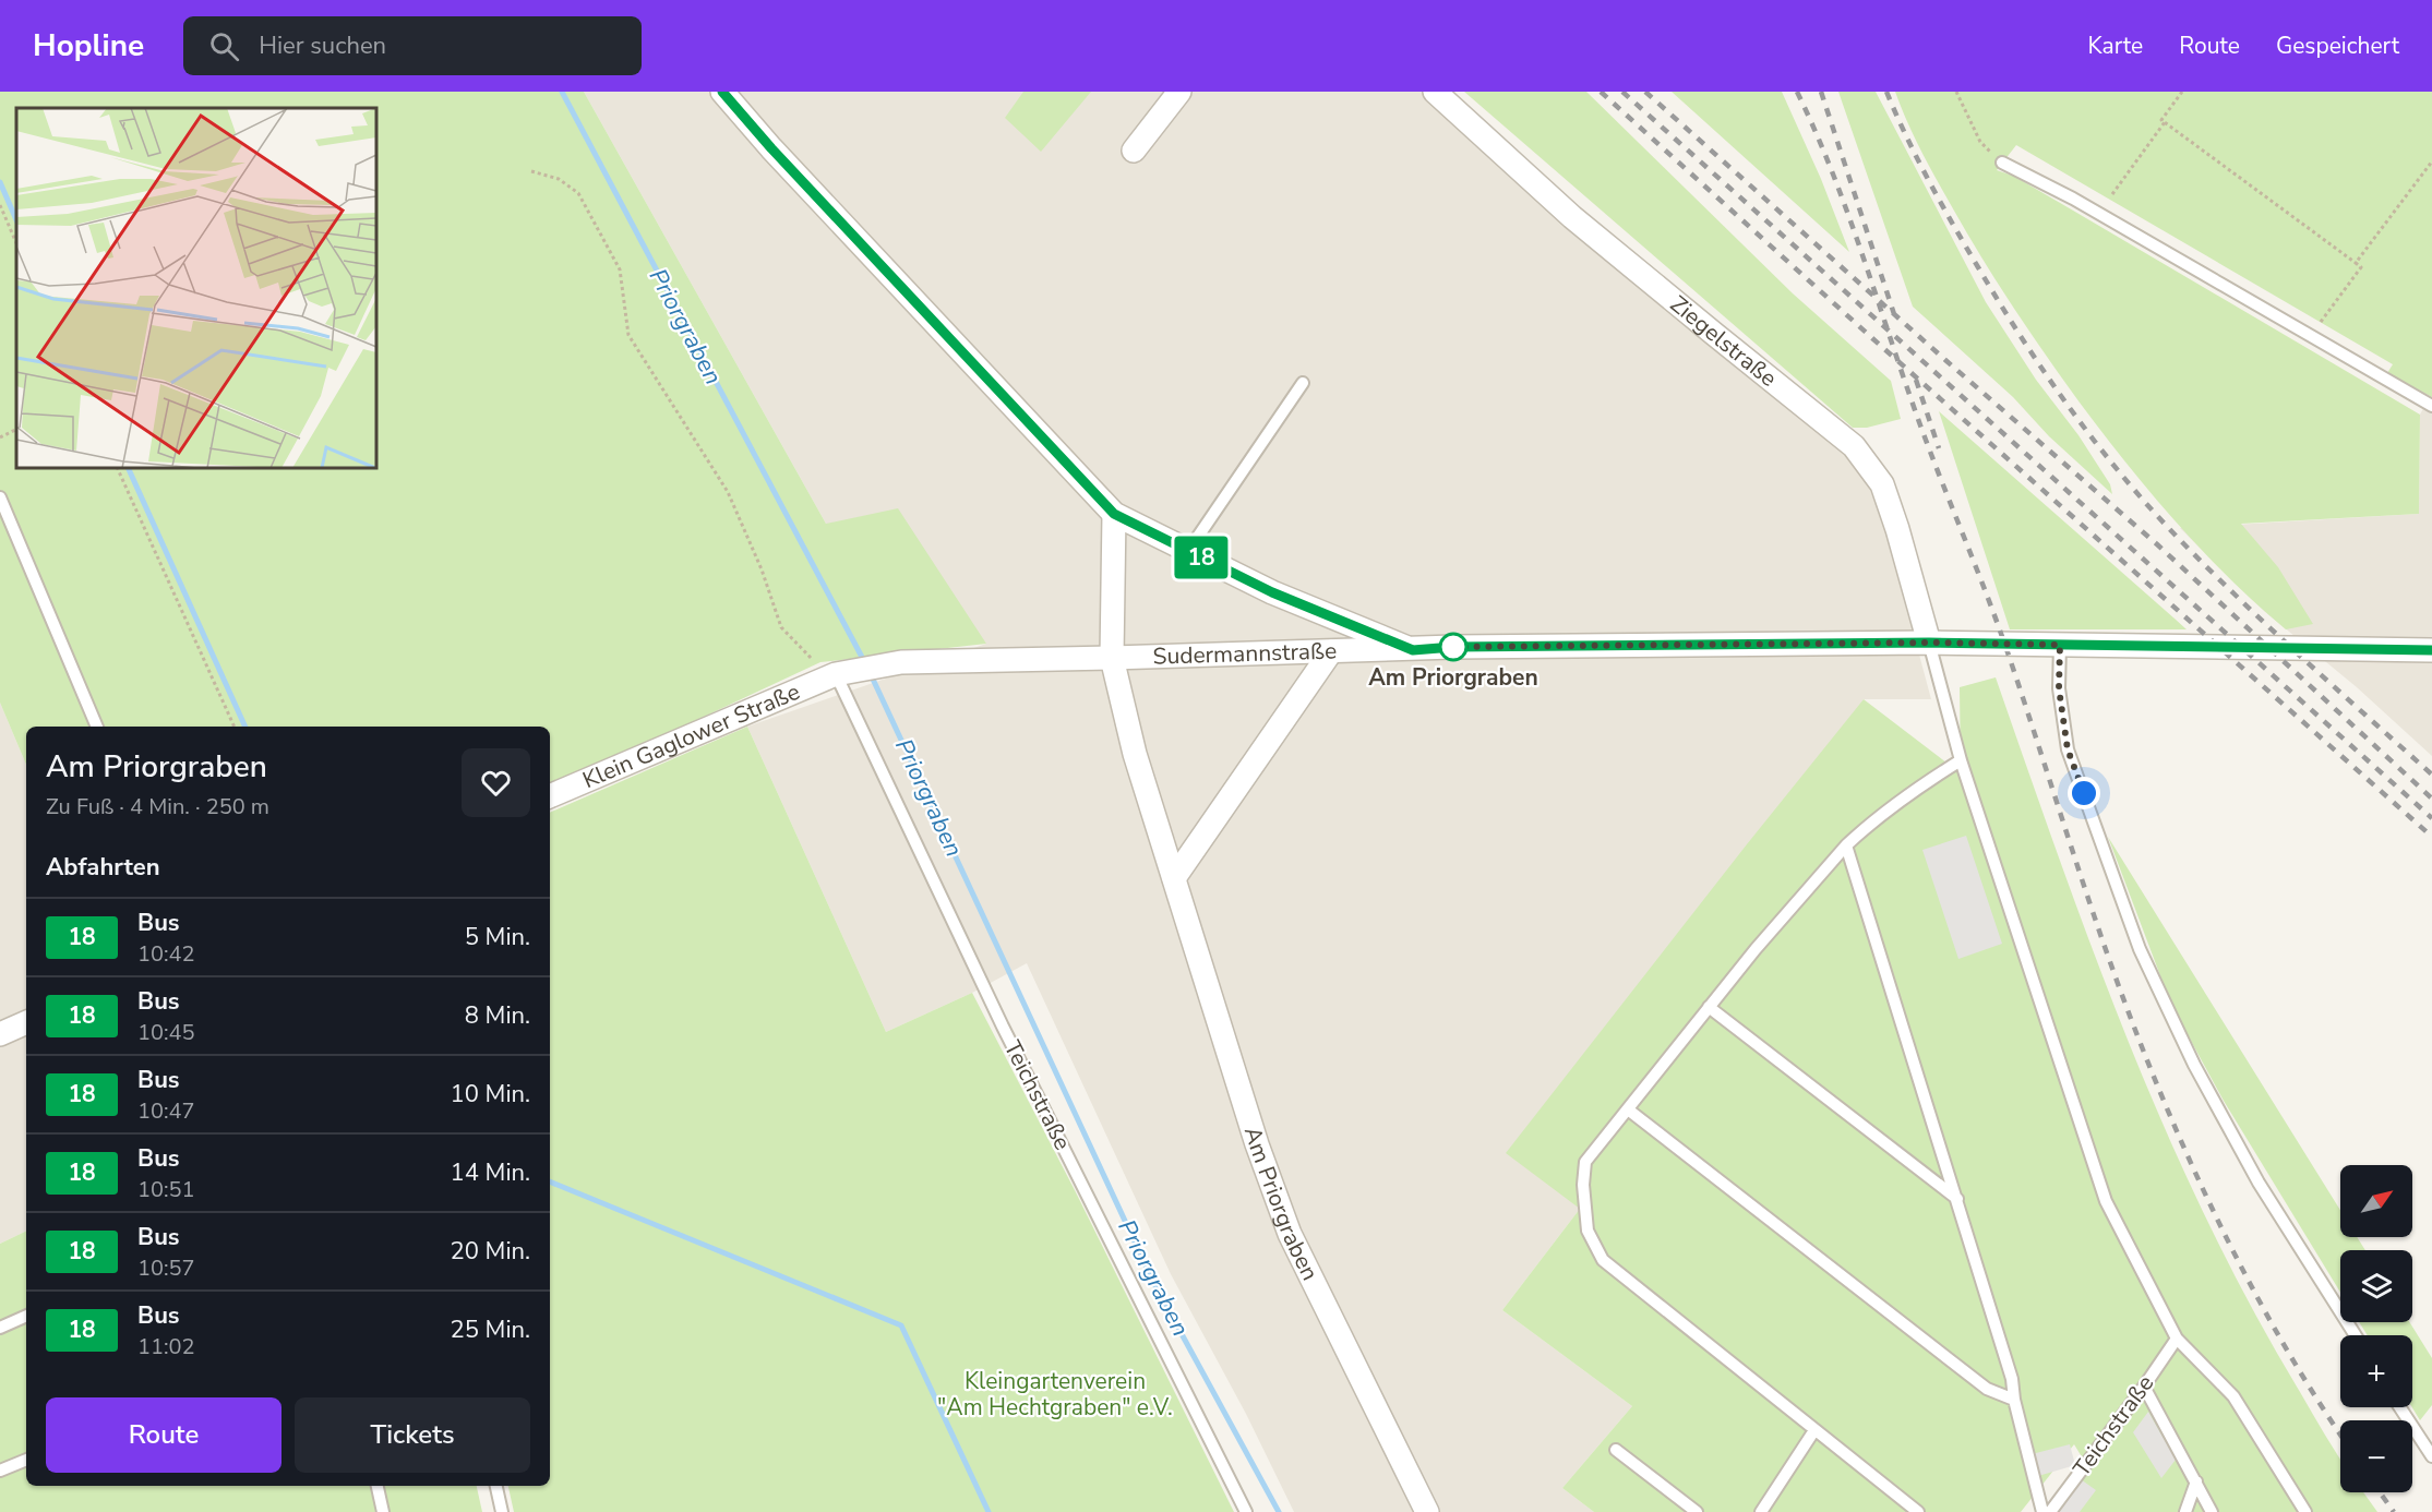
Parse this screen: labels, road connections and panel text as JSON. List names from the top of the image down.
{
  "streets": {
    "street": [
      "Ziegelstraße",
      "Sudermannstraße",
      "Klein Gaglower Straße",
      "Am Priorgraben"
    ],
    "lane": ["Teichstraße"]
  },
  "crossings": [
    ["Ziegelstraße", "Sudermannstraße"],
    ["Sudermannstraße", "Klein Gaglower Straße"],
    ["Sudermannstraße", "Teichstraße"],
    ["Sudermannstraße", "Am Priorgraben"],
    ["Klein Gaglower Straße", "Teichstraße"]
  ],
  "water": ["Priorgraben"],
  "parks": ["Kleingartenverein \"Am Hechtgraben\" e.V."],
  "places": ["Am Priorgraben"],
  "lines": ["bus line 18"],
  "north": "top right",
  "page": {
    "header": "Hopline",
    "search": "Hier suchen",
    "nav": ["Karte", "Route", "Gespeichert"],
    "on_map": "18",
    "heading": [
      ["Am Priorgraben", "Zu Fuß · 4 Min. · 250 m"],
      "Abfahrten"
    ],
    "list": [
      {
        "mark": "18",
        "name": "Bus",
        "note": "10:42",
        "value": "5 Min."
      },
      {
        "mark": "18",
        "name": "Bus",
        "note": "10:45",
        "value": "8 Min."
      },
      {
        "mark": "18",
        "name": "Bus",
        "note": "10:47",
        "value": "10 Min."
      },
      {
        "mark": "18",
        "name": "Bus",
        "note": "10:51",
        "value": "14 Min."
      },
      {
        "mark": "18",
        "name": "Bus",
        "note": "10:57",
        "value": "20 Min."
      },
      {
        "mark": "18",
        "name": "Bus",
        "note": "11:02",
        "value": "25 Min."
      }
    ],
    "map_buttons": ["+", "−"],
    "buttons": ["Route", "Tickets"]
  }
}
